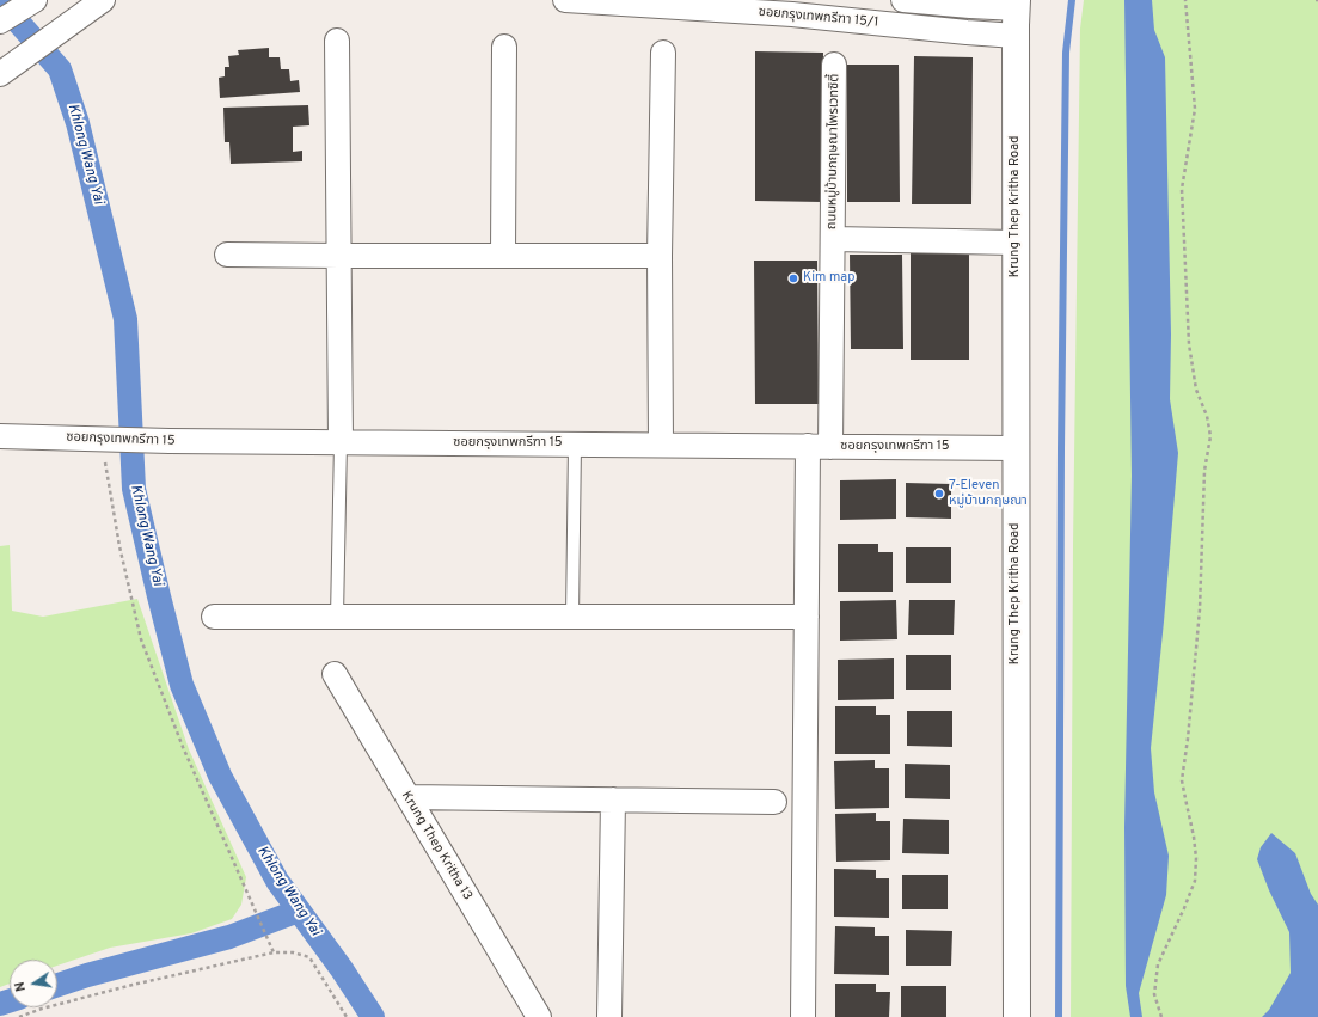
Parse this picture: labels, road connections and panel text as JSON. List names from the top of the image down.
{
  "streets": {
    "main road": ["Krung Thep Kritha Road"],
    "street": [
      "ซอยกรุงเทพกรีฑา 15/1",
      "ถนนหมู่บ้านกฤษณาไพรเวทซิตี้",
      "ซอยกรุงเทพกรีฑา 15",
      "Krung Thep Kritha 13"
    ]
  },
  "crossings": [
    ["ซอยกรุงเทพกรีฑา 15/1", "Krung Thep Kritha Road"],
    ["ถนนหมู่บ้านกฤษณาไพรเวทซิตี้", "Krung Thep Kritha Road"],
    ["ถนนหมู่บ้านกฤษณาไพรเวทซิตี้", "ซอยกรุงเทพกรีฑา 15"],
    ["Krung Thep Kritha Road", "ซอยกรุงเทพกรีฑา 15"]
  ],
  "water": ["Khlong Wang Yai"],
  "places": ["Kim map", "7-Eleven หมู่บ้านกฤษณา"],
  "north": "left"
}
